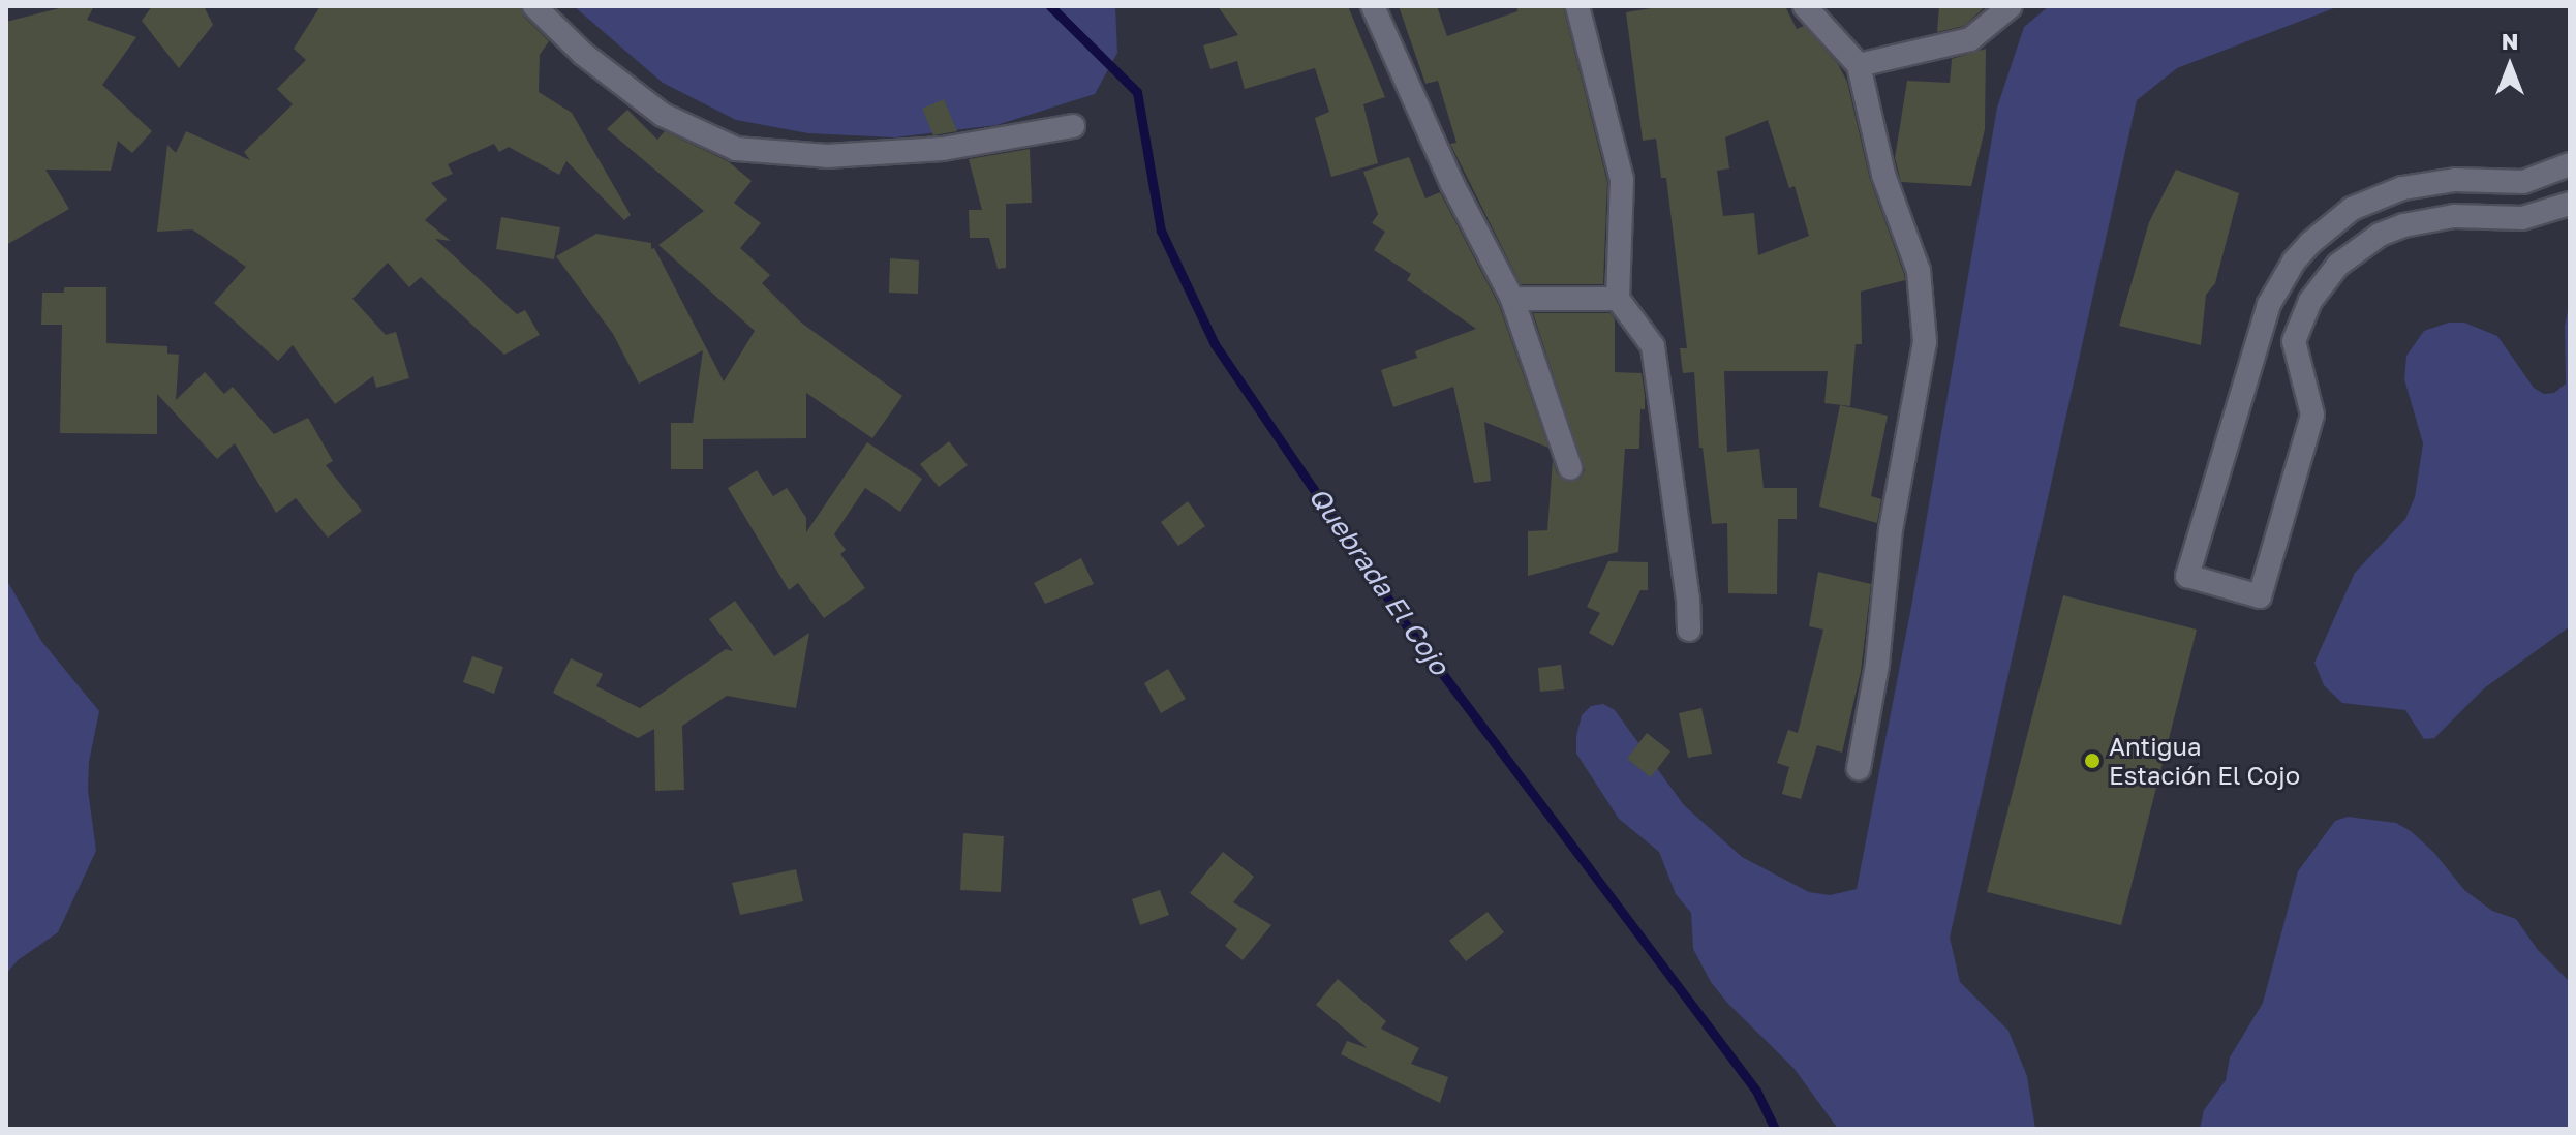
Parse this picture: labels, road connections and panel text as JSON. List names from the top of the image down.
{
  "water": ["Quebrada El Cojo"],
  "places": ["Antigua Estación El Cojo"],
  "north": "top"
}
